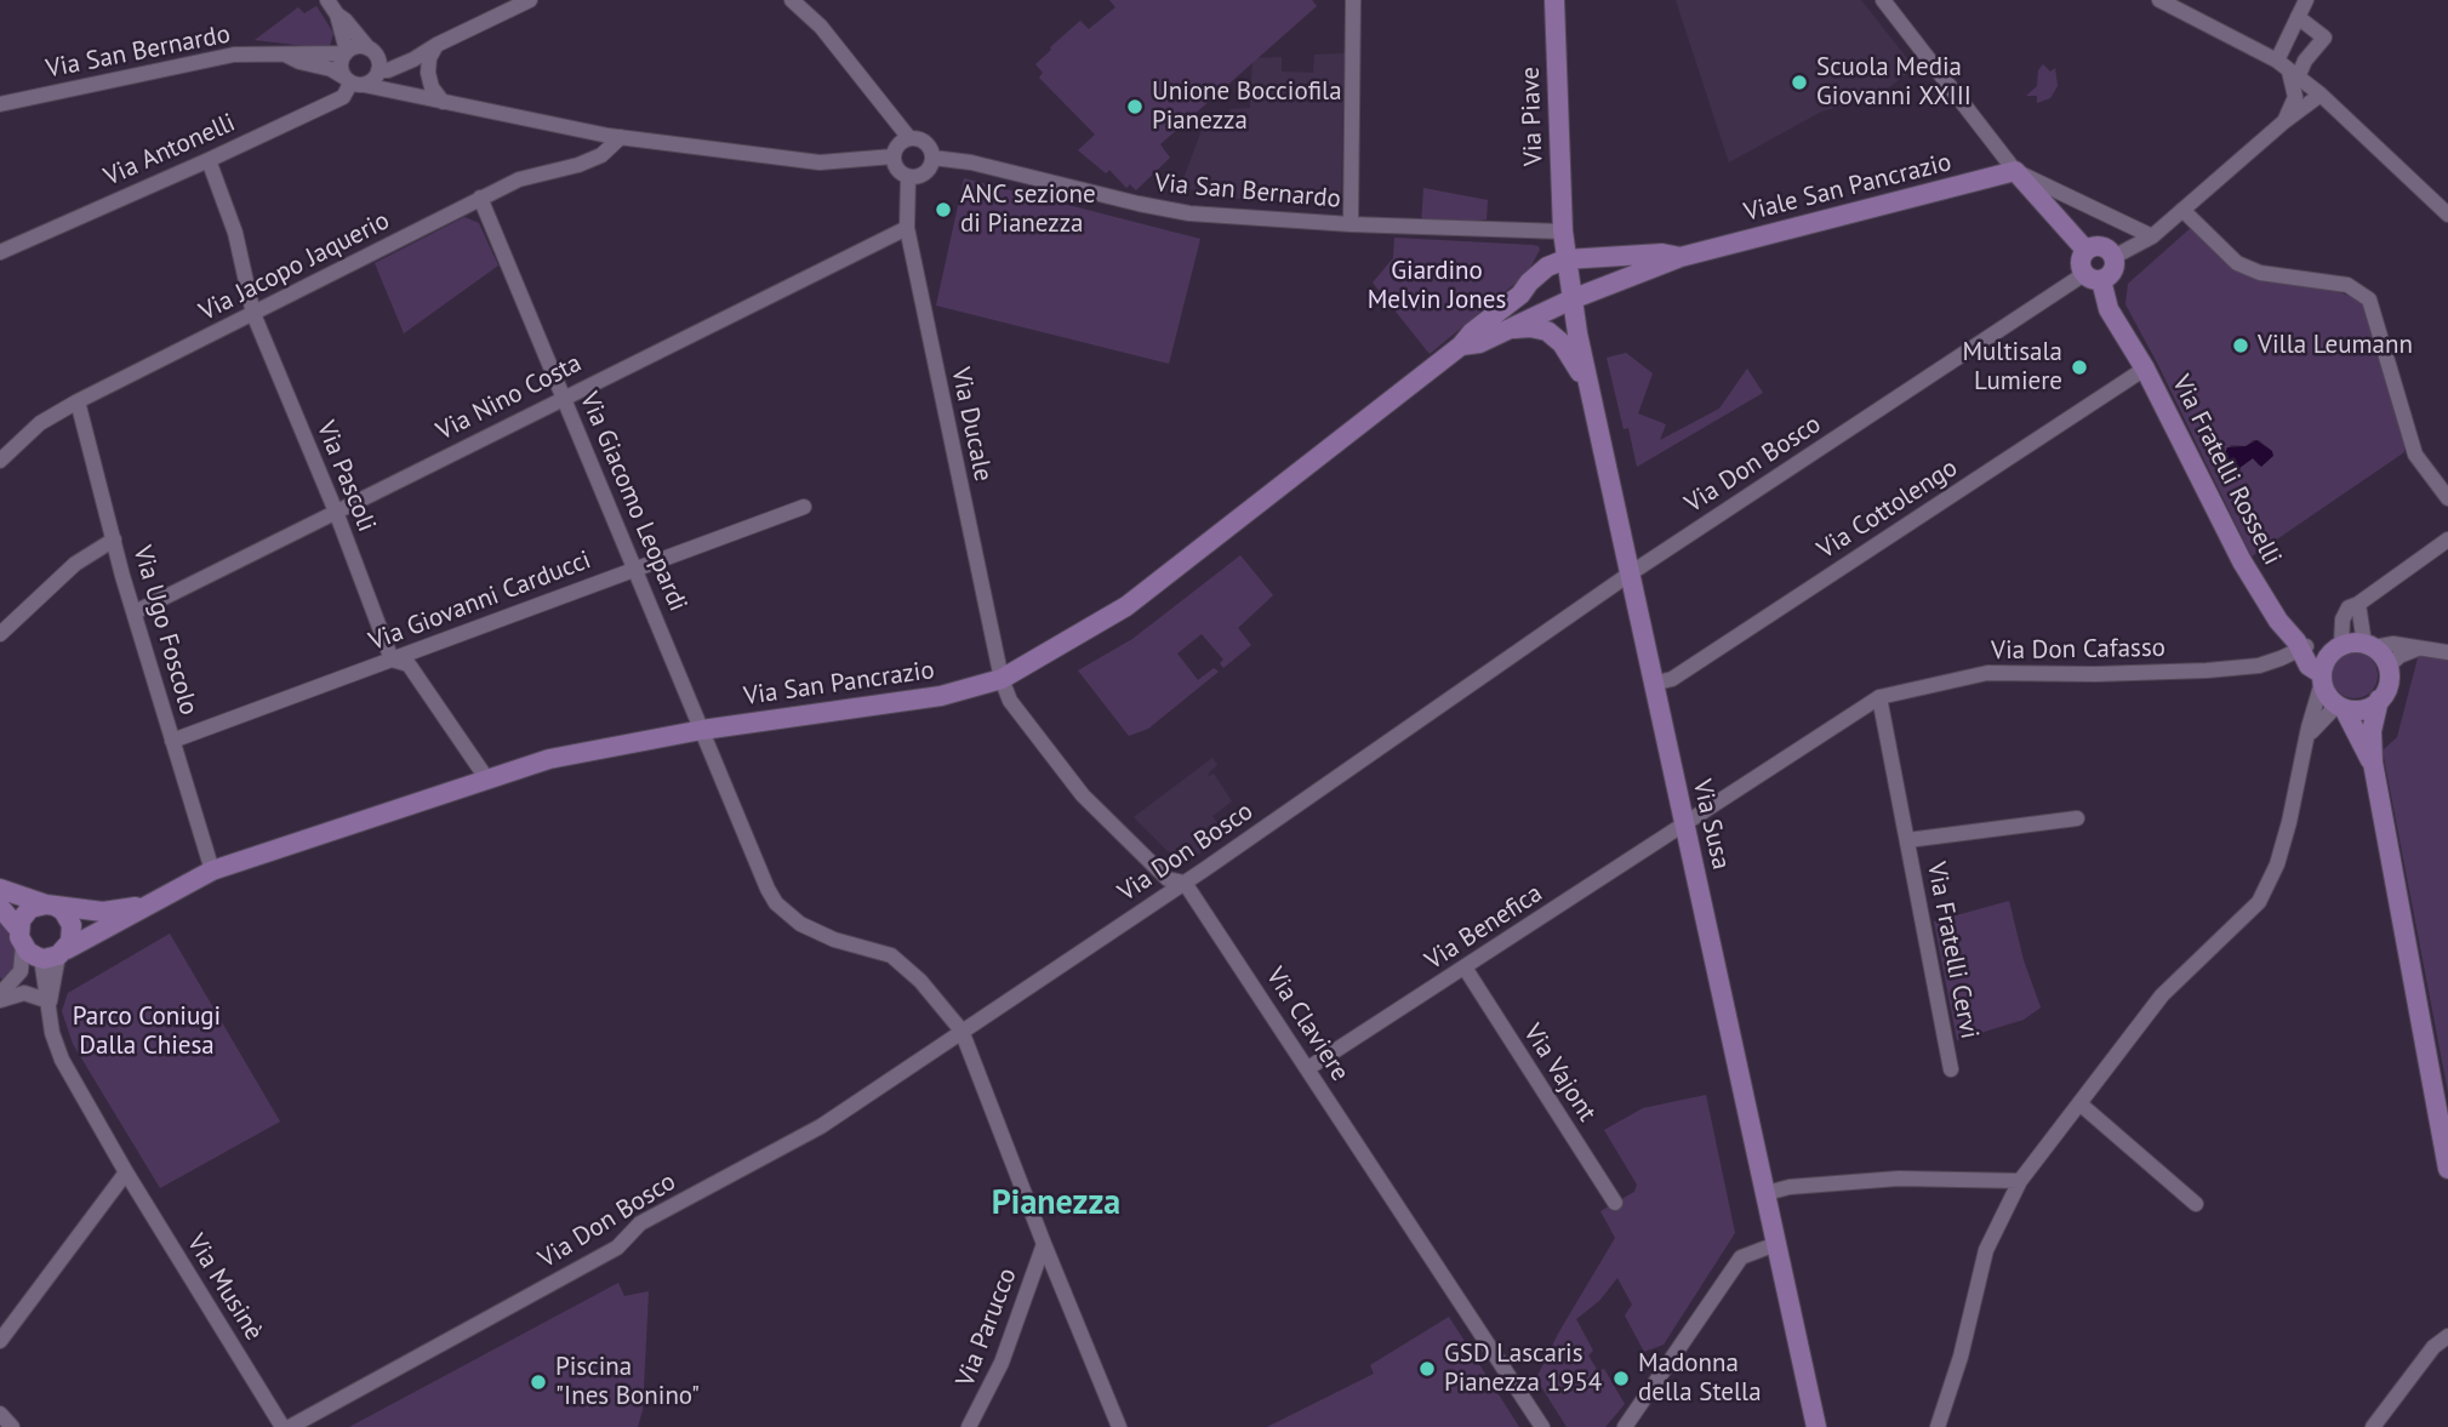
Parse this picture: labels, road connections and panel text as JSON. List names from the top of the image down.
{
  "streets": {
    "street": [
      "Via San Bernardo",
      "Via Piave",
      "Via Antonelli",
      "Viale San Pancrazio",
      "Via Jacopo Jaquerio",
      "Via Nino Costa",
      "Via Ducale",
      "Via Don Bosco",
      "Via Fratelli Rosselli",
      "Via Pascoli",
      "Via Giacomo Leopardi",
      "Via Cottolengo",
      "Via Giovanni Carducci",
      "Via Ugo Foscolo",
      "Via Don Cafasso",
      "Via San Pancrazio",
      "Via Susa",
      "Via Benefica",
      "Via Fratelli Cervi",
      "Via Claviere",
      "Via Vajont",
      "Via Musinè",
      "Via Parucco"
    ]
  },
  "crossings": [
    ["Via San Bernardo", "Via Piave"],
    ["Via San Bernardo", "Via Antonelli"],
    ["Via San Bernardo", "Via Ducale"],
    ["Via San Bernardo", "Via Susa"],
    ["Via Piave", "Via Susa"],
    ["Via Antonelli", "Via Pascoli"],
    ["Viale San Pancrazio", "Via San Pancrazio"],
    ["Viale San Pancrazio", "Via Susa"],
    ["Via Jacopo Jaquerio", "Via Pascoli"],
    ["Via Jacopo Jaquerio", "Via Giacomo Leopardi"],
    ["Via Jacopo Jaquerio", "Via Ugo Foscolo"],
    ["Via Nino Costa", "Via Ducale"],
    ["Via Nino Costa", "Via Pascoli"],
    ["Via Nino Costa", "Via Giacomo Leopardi"],
    ["Via Nino Costa", "Via Ugo Foscolo"],
    ["Via Ducale", "Via San Pancrazio"],
    ["Via Ducale", "Via Claviere"],
    ["Via Don Bosco", "Via Fratelli Rosselli"],
    ["Via Don Bosco", "Via Giacomo Leopardi"],
    ["Via Don Bosco", "Via Susa"],
    ["Via Don Bosco", "Via Claviere"],
    ["Via Fratelli Rosselli", "Via Cottolengo"],
    ["Via Fratelli Rosselli", "Via Don Cafasso"],
    ["Via Pascoli", "Via Giovanni Carducci"],
    ["Via Giacomo Leopardi", "Via Giovanni Carducci"],
    ["Via Giacomo Leopardi", "Via San Pancrazio"],
    ["Via Giacomo Leopardi", "Via Parucco"],
    ["Via Cottolengo", "Via Susa"],
    ["Via Giovanni Carducci", "Via Ugo Foscolo"],
    ["Via Ugo Foscolo", "Via San Pancrazio"],
    ["Via Don Cafasso", "Via Susa"],
    ["Via Don Cafasso", "Via Benefica"],
    ["Via Don Cafasso", "Via Fratelli Cervi"],
    ["Via San Pancrazio", "Via Claviere"],
    ["Via San Pancrazio", "Via Musinè"],
    ["Via Susa", "Via Benefica"],
    ["Via Benefica", "Via Claviere"],
    ["Via Benefica", "Via Vajont"]
  ],
  "districts": ["Pianezza"],
  "parks": ["Giardino Melvin Jones", "Parco Coniugi Dalla Chiesa"],
  "places": [
    "Scuola Media Giovanni XXIII",
    "Unione Bocciofila Pianezza",
    "ANC sezione di Pianezza",
    "Villa Leumann",
    "Multisala Lumiere",
    "GSD Lascaris Pianezza 1954",
    "Madonna della Stella",
    "Piscina \"Ines Bonino\""
  ]
}
